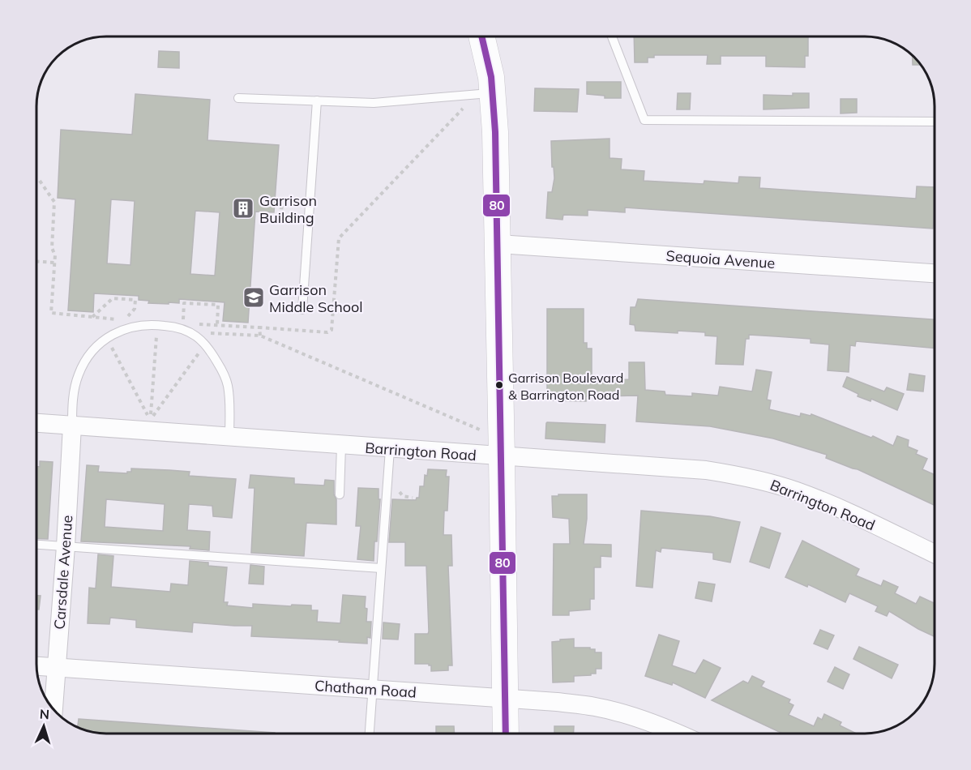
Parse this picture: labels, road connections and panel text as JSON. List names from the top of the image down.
{
  "streets": {
    "street": [
      "Sequoia Avenue",
      "Barrington Road",
      "Carsdale Avenue",
      "Chatham Road"
    ]
  },
  "crossings": [
    ["Barrington Road", "Carsdale Avenue"],
    ["Carsdale Avenue", "Chatham Road"]
  ],
  "places": {
    "building": ["Garrison Building"],
    "school or university": ["Garrison Middle School"],
    "other": ["Garrison Boulevard & Barrington Road"]
  },
  "lines": ["transit line 80"],
  "north": "top"
}
